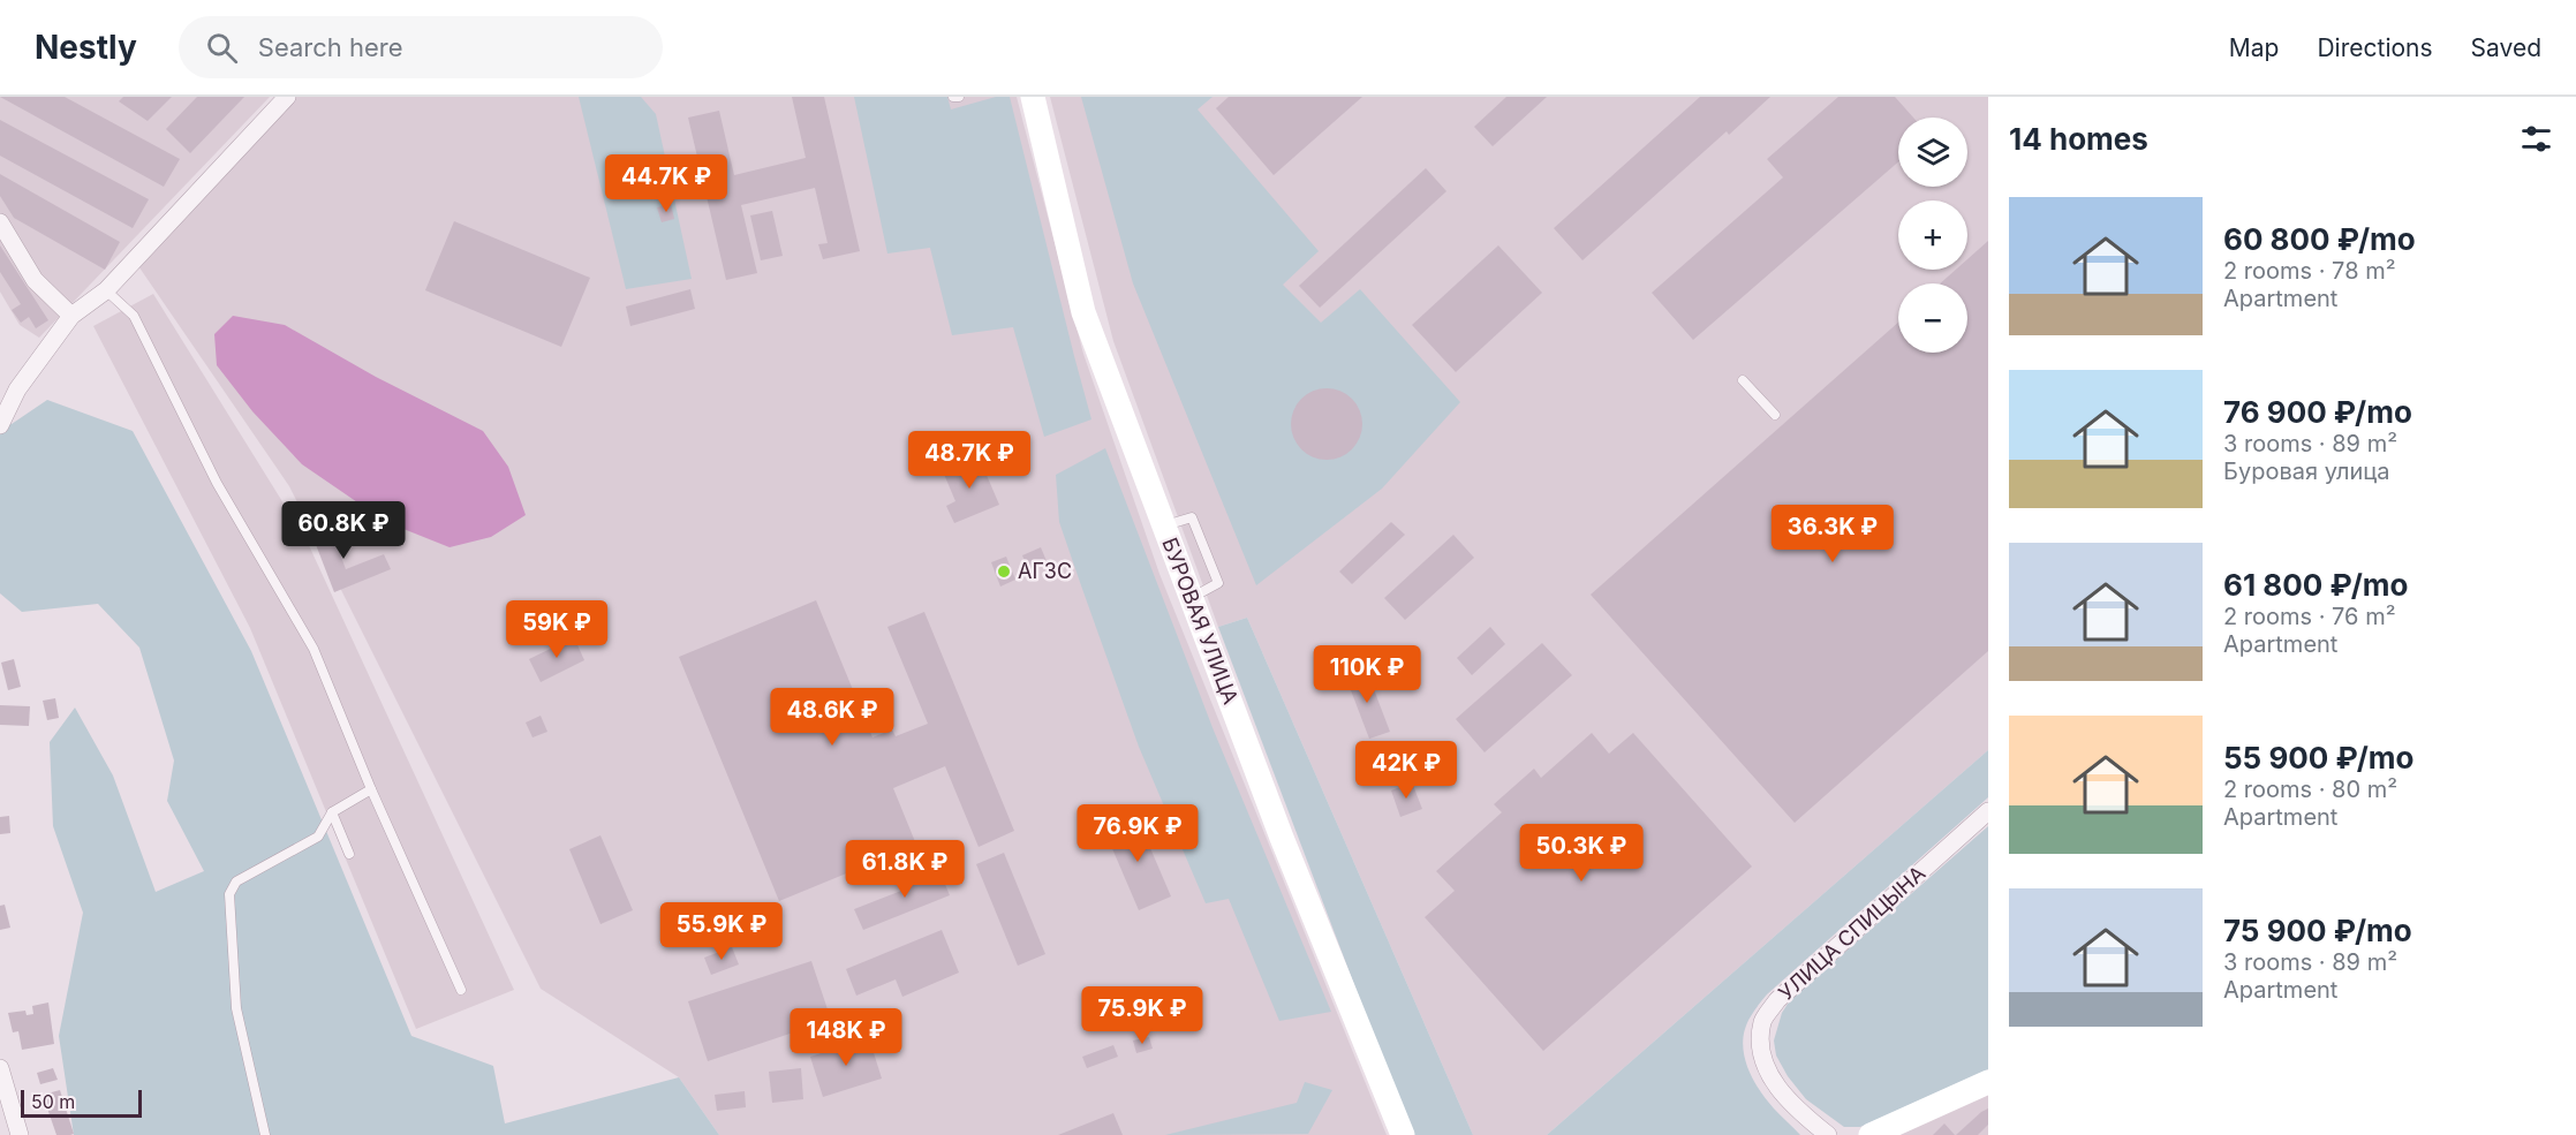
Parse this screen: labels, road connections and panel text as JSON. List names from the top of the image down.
{
  "streets": {
    "main road": ["БУРОВАЯ УЛИЦА"],
    "street": ["УЛИЦА СПИЦЫНА"]
  },
  "places": ["АГЗС"],
  "scale_bar": "50 m",
  "page": {
    "header": "Nestly",
    "search": "Search here",
    "nav": ["Map", "Directions", "Saved"],
    "heading": "14 homes",
    "map_buttons": ["+", "−"],
    "price": [
      "44.7K ₽",
      "48.7K ₽",
      "60.8K ₽",
      "36.3K ₽",
      "59K ₽",
      "110K ₽",
      "48.6K ₽",
      "42K ₽",
      "76.9K ₽",
      "50.3K ₽",
      "61.8K ₽",
      "55.9K ₽",
      "75.9K ₽",
      "148K ₽"
    ],
    "list": [
      {
        "name": "60 800 ₽/mo",
        "note": "2 rooms · 78 m² · Apartment"
      },
      {
        "name": "76 900 ₽/mo",
        "note": "3 rooms · 89 m² · Буровая улица"
      },
      {
        "name": "61 800 ₽/mo",
        "note": "2 rooms · 76 m² · Apartment"
      },
      {
        "name": "55 900 ₽/mo",
        "note": "2 rooms · 80 m² · Apartment"
      },
      {
        "name": "75 900 ₽/mo",
        "note": "3 rooms · 89 m² · Apartment"
      }
    ],
    "scale": "50 m"
  }
}
